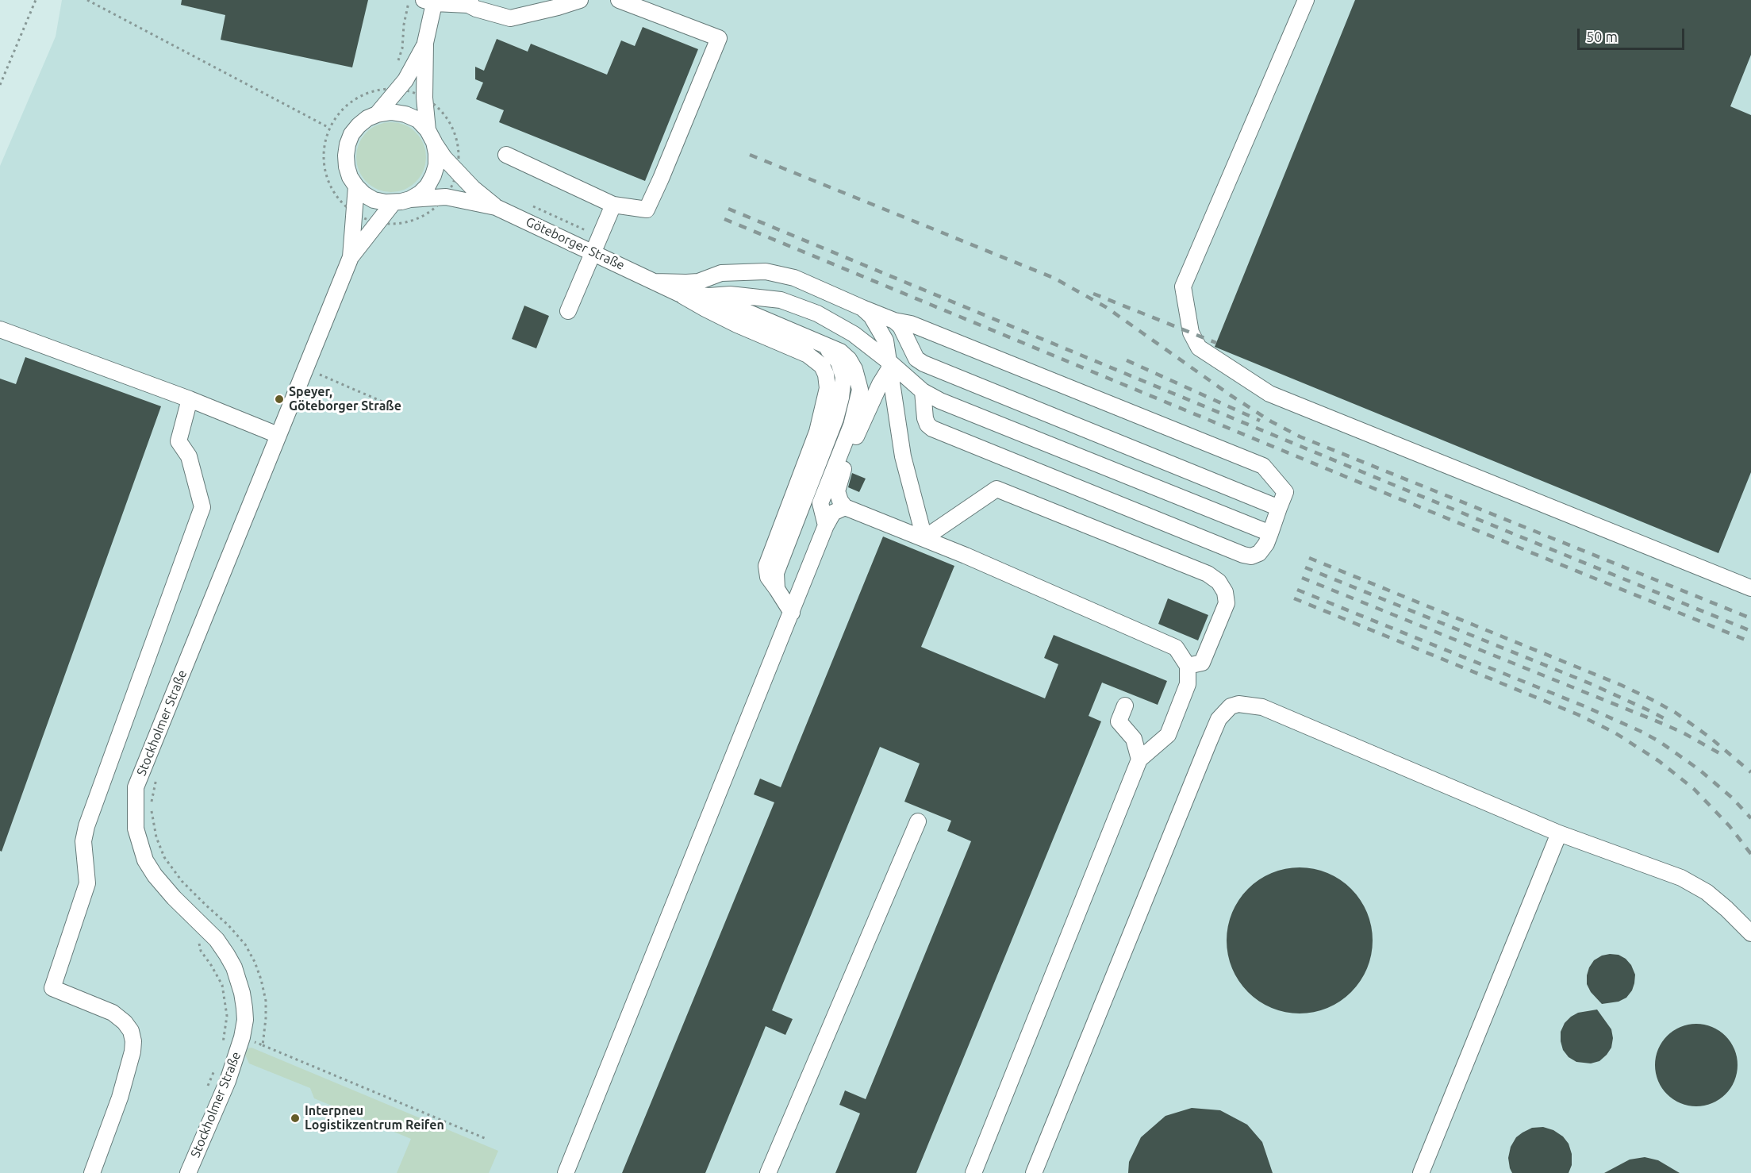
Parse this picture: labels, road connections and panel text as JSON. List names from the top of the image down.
{
  "streets": {
    "street": ["Göteborger Straße", "Stockholmer Straße"]
  },
  "crossings": [
    ["Göteborger Straße", "Stockholmer Straße"]
  ],
  "places": ["Speyer, Göteborger Straße", "Interpneu Logistikzentrum Reifen"],
  "scale_bar": "50 m"
}
